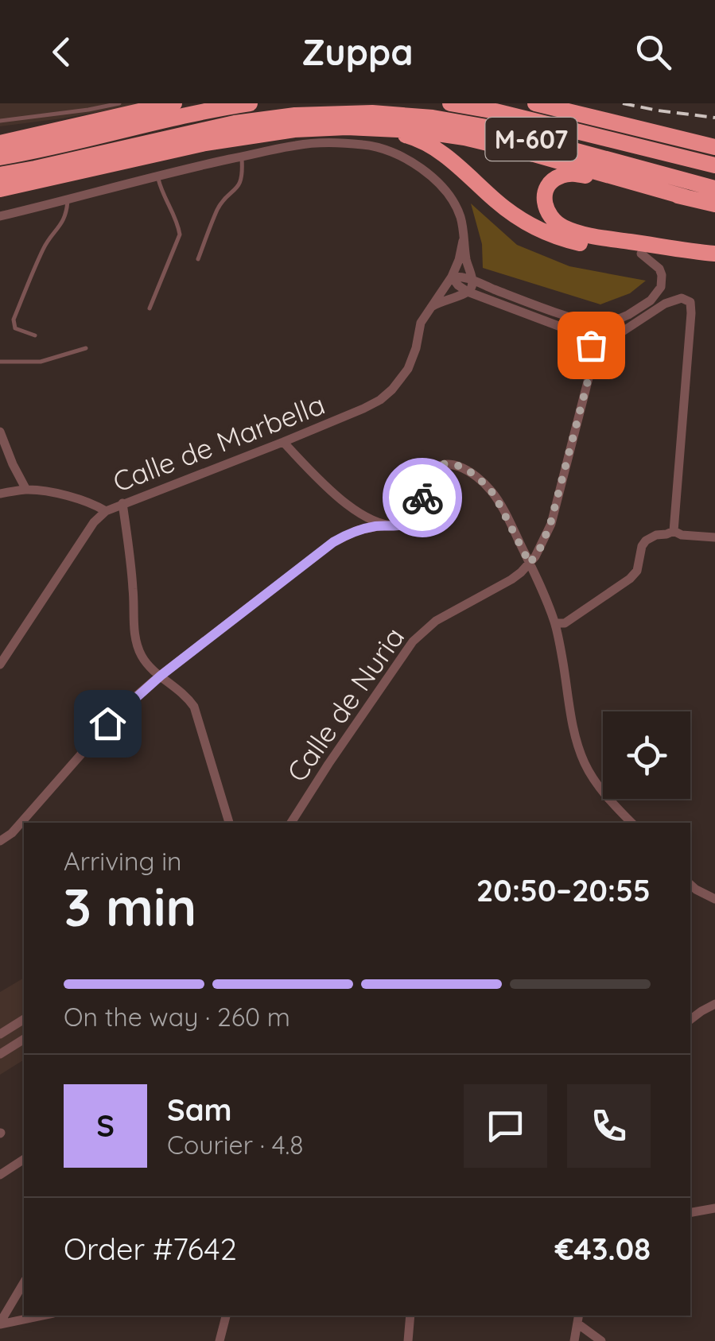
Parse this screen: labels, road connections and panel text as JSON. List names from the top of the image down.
{
  "streets": {
    "highway": ["M-607"],
    "street": ["Calle de Marbella", "Calle de Nuria"]
  },
  "page": {
    "header": "Zuppa",
    "heading": ["3 min", "Arriving in", "20:50–20:55"],
    "panel": [
      "Sam",
      "Courier · 4.8",
      "Order #7642",
      "€43.08"
    ],
    "bar": "On the way · 260 m",
    "round": "S"
  }
}
